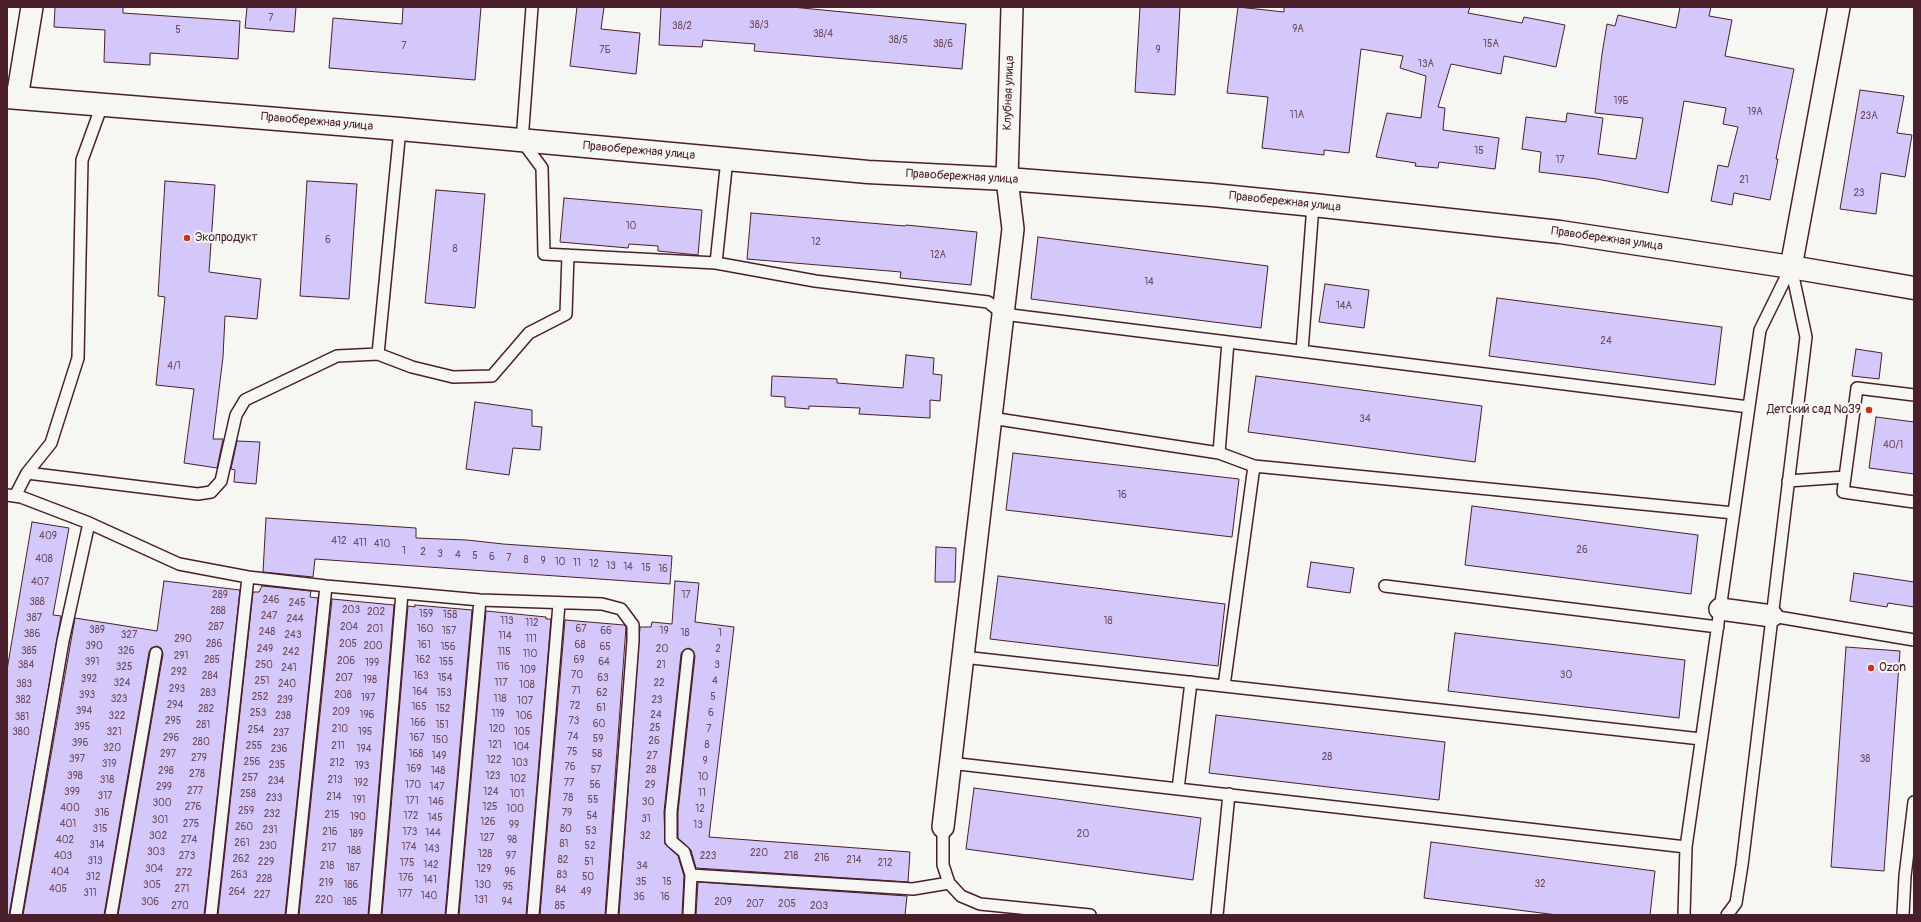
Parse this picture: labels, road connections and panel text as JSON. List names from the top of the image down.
{
  "streets": {
    "street": ["Клубная улица", "Правобережная улица"]
  },
  "crossings": [
    ["Клубная улица", "Правобережная улица"]
  ],
  "places": ["Экопродукт", "Детский сад №39", "Ozon"],
  "house_numbers": [
    "7",
    "38/3",
    "38/2",
    "9А",
    "5",
    "38/4",
    "38/5",
    "38/6",
    "15А",
    "7",
    "7Б",
    "9",
    "13А",
    "19Б",
    "19А",
    "11А",
    "23А",
    "15",
    "17",
    "21",
    "23",
    "10",
    "6",
    "12",
    "8",
    "12А",
    "14",
    "14А",
    "24",
    "4/1",
    "34",
    "40/1",
    "16",
    "409",
    "412",
    "411",
    "410",
    "26",
    "1",
    "2",
    "3",
    "4",
    "5",
    "6",
    "7",
    "408",
    "8",
    "9",
    "10",
    "11",
    "12",
    "13",
    "14",
    "15",
    "16",
    "407",
    "289",
    "17",
    "246",
    "388",
    "245",
    "203",
    "288",
    "202",
    "159",
    "158",
    "247",
    "387",
    "244",
    "113",
    "18",
    "112",
    "287",
    "204",
    "201",
    "160",
    "67",
    "389",
    "157",
    "66",
    "19",
    "248",
    "18",
    "1",
    "386",
    "327",
    "243",
    "114",
    "290",
    "111",
    "286",
    "205",
    "161",
    "68",
    "390",
    "200",
    "156",
    "65",
    "249",
    "20",
    "2",
    "385",
    "326",
    "242",
    "115",
    "110",
    "291",
    "285",
    "162",
    "69",
    "206",
    "391",
    "155",
    "64",
    "199",
    "384",
    "250",
    "21",
    "3",
    "325",
    "116",
    "241",
    "109",
    "292",
    "70",
    "30",
    "284",
    "163",
    "207",
    "154",
    "63",
    "392",
    "198",
    "251",
    "4",
    "324",
    "117",
    "22",
    "383",
    "240",
    "108",
    "293",
    "71",
    "164",
    "283",
    "153",
    "62",
    "393",
    "208",
    "252",
    "5",
    "197",
    "323",
    "118",
    "382",
    "239",
    "23",
    "107",
    "294",
    "72",
    "165",
    "61",
    "282",
    "152",
    "394",
    "209",
    "253",
    "6",
    "119",
    "196",
    "24",
    "322",
    "238",
    "106",
    "381",
    "295",
    "73",
    "166",
    "60",
    "281",
    "151",
    "395",
    "25",
    "210",
    "120",
    "7",
    "254",
    "380",
    "321",
    "195",
    "105",
    "237",
    "74",
    "296",
    "167",
    "59",
    "150",
    "26",
    "280",
    "396",
    "121",
    "8",
    "255",
    "211",
    "104",
    "320",
    "236",
    "194",
    "75",
    "297",
    "168",
    "58",
    "149",
    "27",
    "28",
    "279",
    "397",
    "38",
    "122",
    "9",
    "256",
    "212",
    "103",
    "319",
    "235",
    "193",
    "76",
    "169",
    "57",
    "28",
    "298",
    "148",
    "278",
    "398",
    "123",
    "10",
    "257",
    "102",
    "318",
    "213",
    "234",
    "192",
    "77",
    "170",
    "56",
    "29",
    "299",
    "147",
    "277",
    "399",
    "124",
    "11",
    "258",
    "101",
    "317",
    "214",
    "233",
    "78",
    "191",
    "55",
    "171",
    "146",
    "30",
    "300",
    "276",
    "125",
    "400",
    "100",
    "12",
    "259",
    "316",
    "79",
    "232",
    "215",
    "172",
    "54",
    "190",
    "145",
    "31",
    "301",
    "126",
    "401",
    "275",
    "99",
    "13",
    "260",
    "315",
    "80",
    "231",
    "53",
    "216",
    "173",
    "144",
    "189",
    "20",
    "302",
    "32",
    "127",
    "402",
    "274",
    "98",
    "261",
    "81",
    "314",
    "230",
    "52",
    "174",
    "217",
    "143",
    "188",
    "303",
    "220",
    "128",
    "403",
    "273",
    "97",
    "223",
    "218",
    "216",
    "262",
    "82",
    "214",
    "313",
    "229",
    "51",
    "175",
    "212",
    "142",
    "218",
    "34",
    "187",
    "304",
    "129",
    "404",
    "96",
    "272",
    "263",
    "83",
    "312",
    "50",
    "176",
    "228",
    "141",
    "35",
    "15",
    "219",
    "32",
    "305",
    "186",
    "130",
    "95",
    "405",
    "271",
    "84",
    "264",
    "49",
    "311",
    "177",
    "227",
    "140",
    "36",
    "16",
    "220",
    "131",
    "306",
    "185",
    "94",
    "209",
    "207",
    "205",
    "270",
    "85",
    "203"
  ]
}
